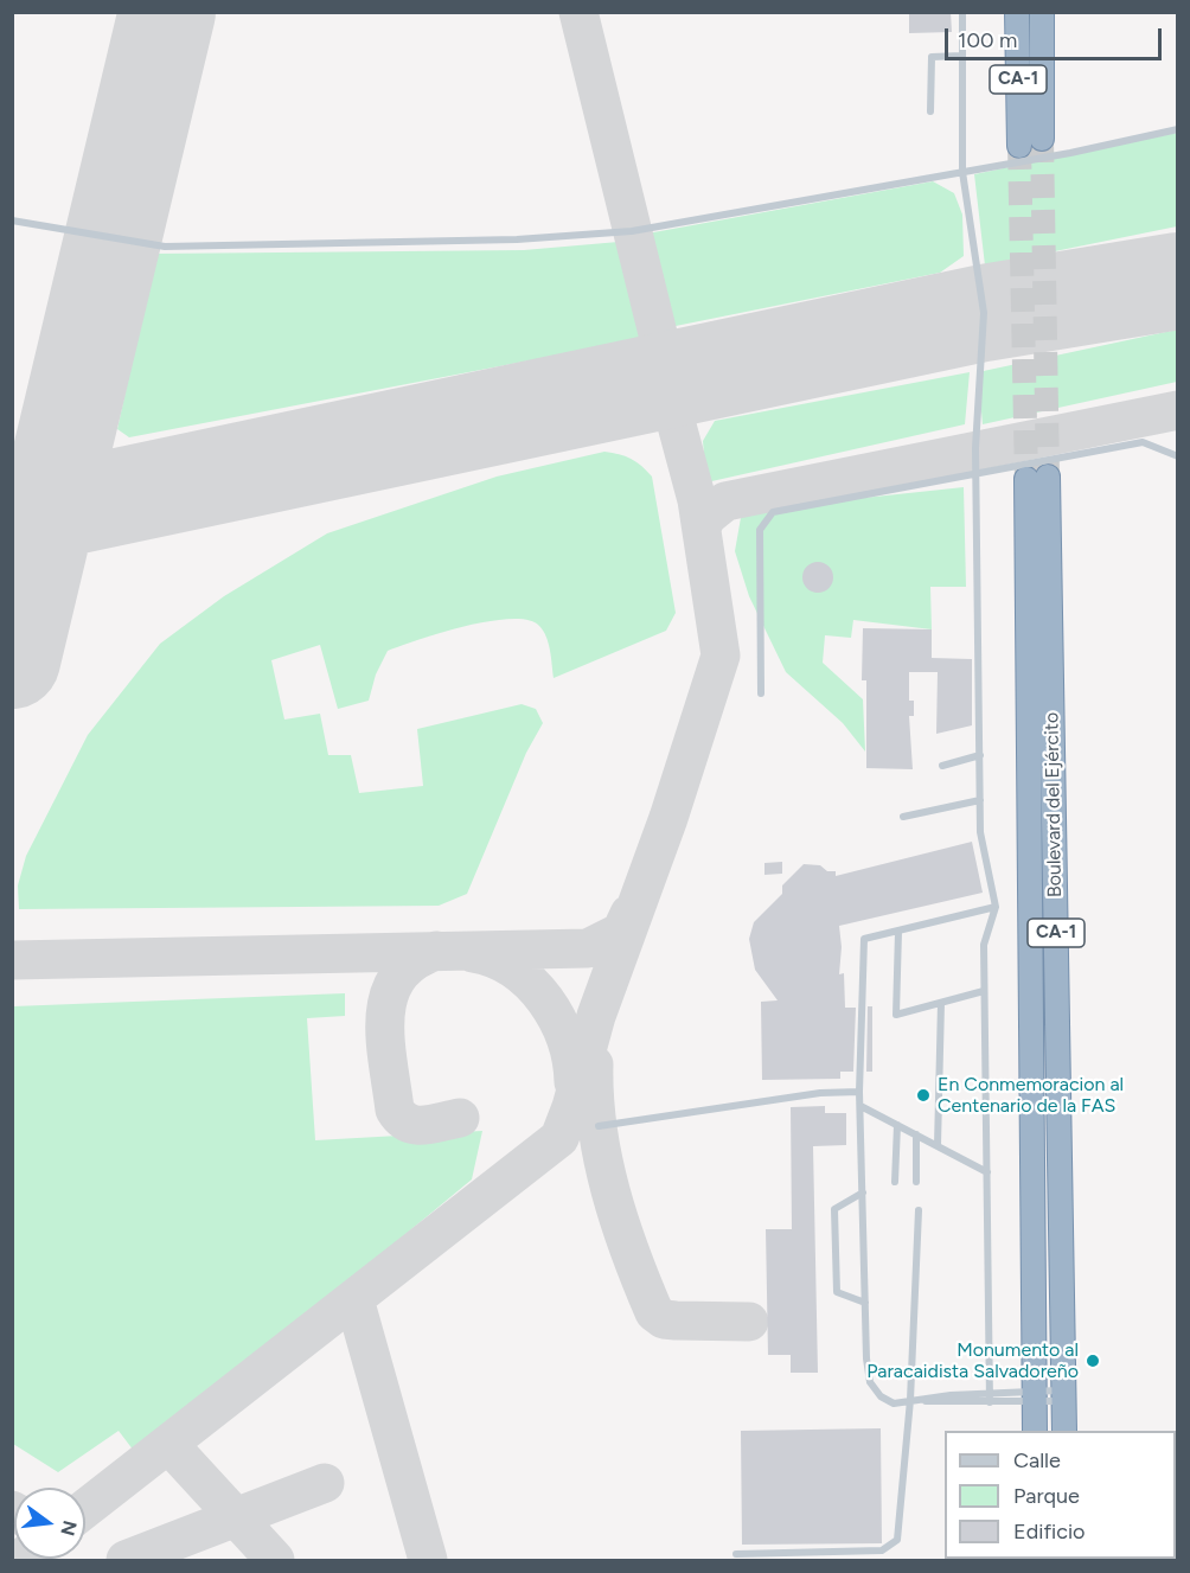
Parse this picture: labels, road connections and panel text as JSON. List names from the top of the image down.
{
  "streets": {
    "highway": ["CA-1", "Boulevard del Ejército"]
  },
  "places": ["En Conmemoracion al Centenario de la FAS", "Monumento al Paracaidista Salvadoreño"],
  "legend": ["Calle", "Parque", "Edificio"],
  "scale_bar": "100 m",
  "north": "right"
}
